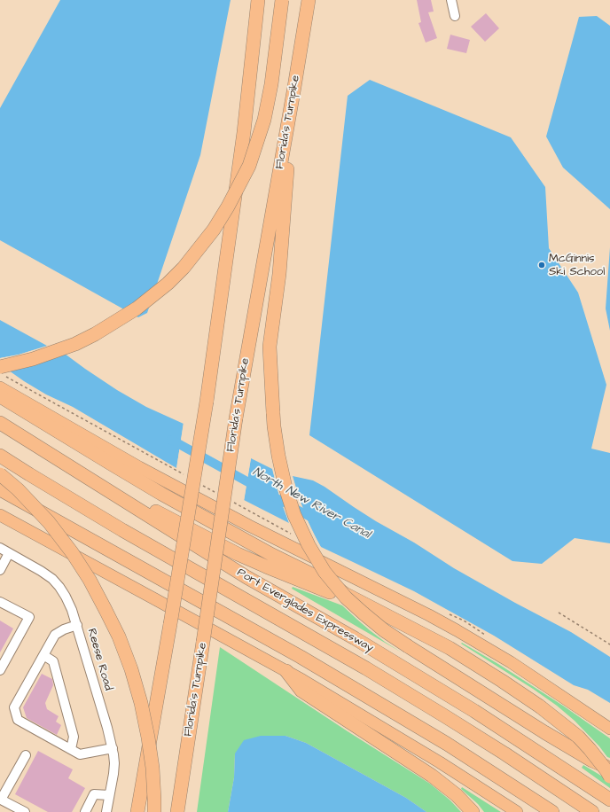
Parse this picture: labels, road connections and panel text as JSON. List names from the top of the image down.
{
  "streets": {
    "highway": ["Florida's Turnpike", "Port Everglades Expressway"],
    "street": ["Reese Road"]
  },
  "water": ["North New River Canal"],
  "places": ["McGinnis Ski School"]
}
